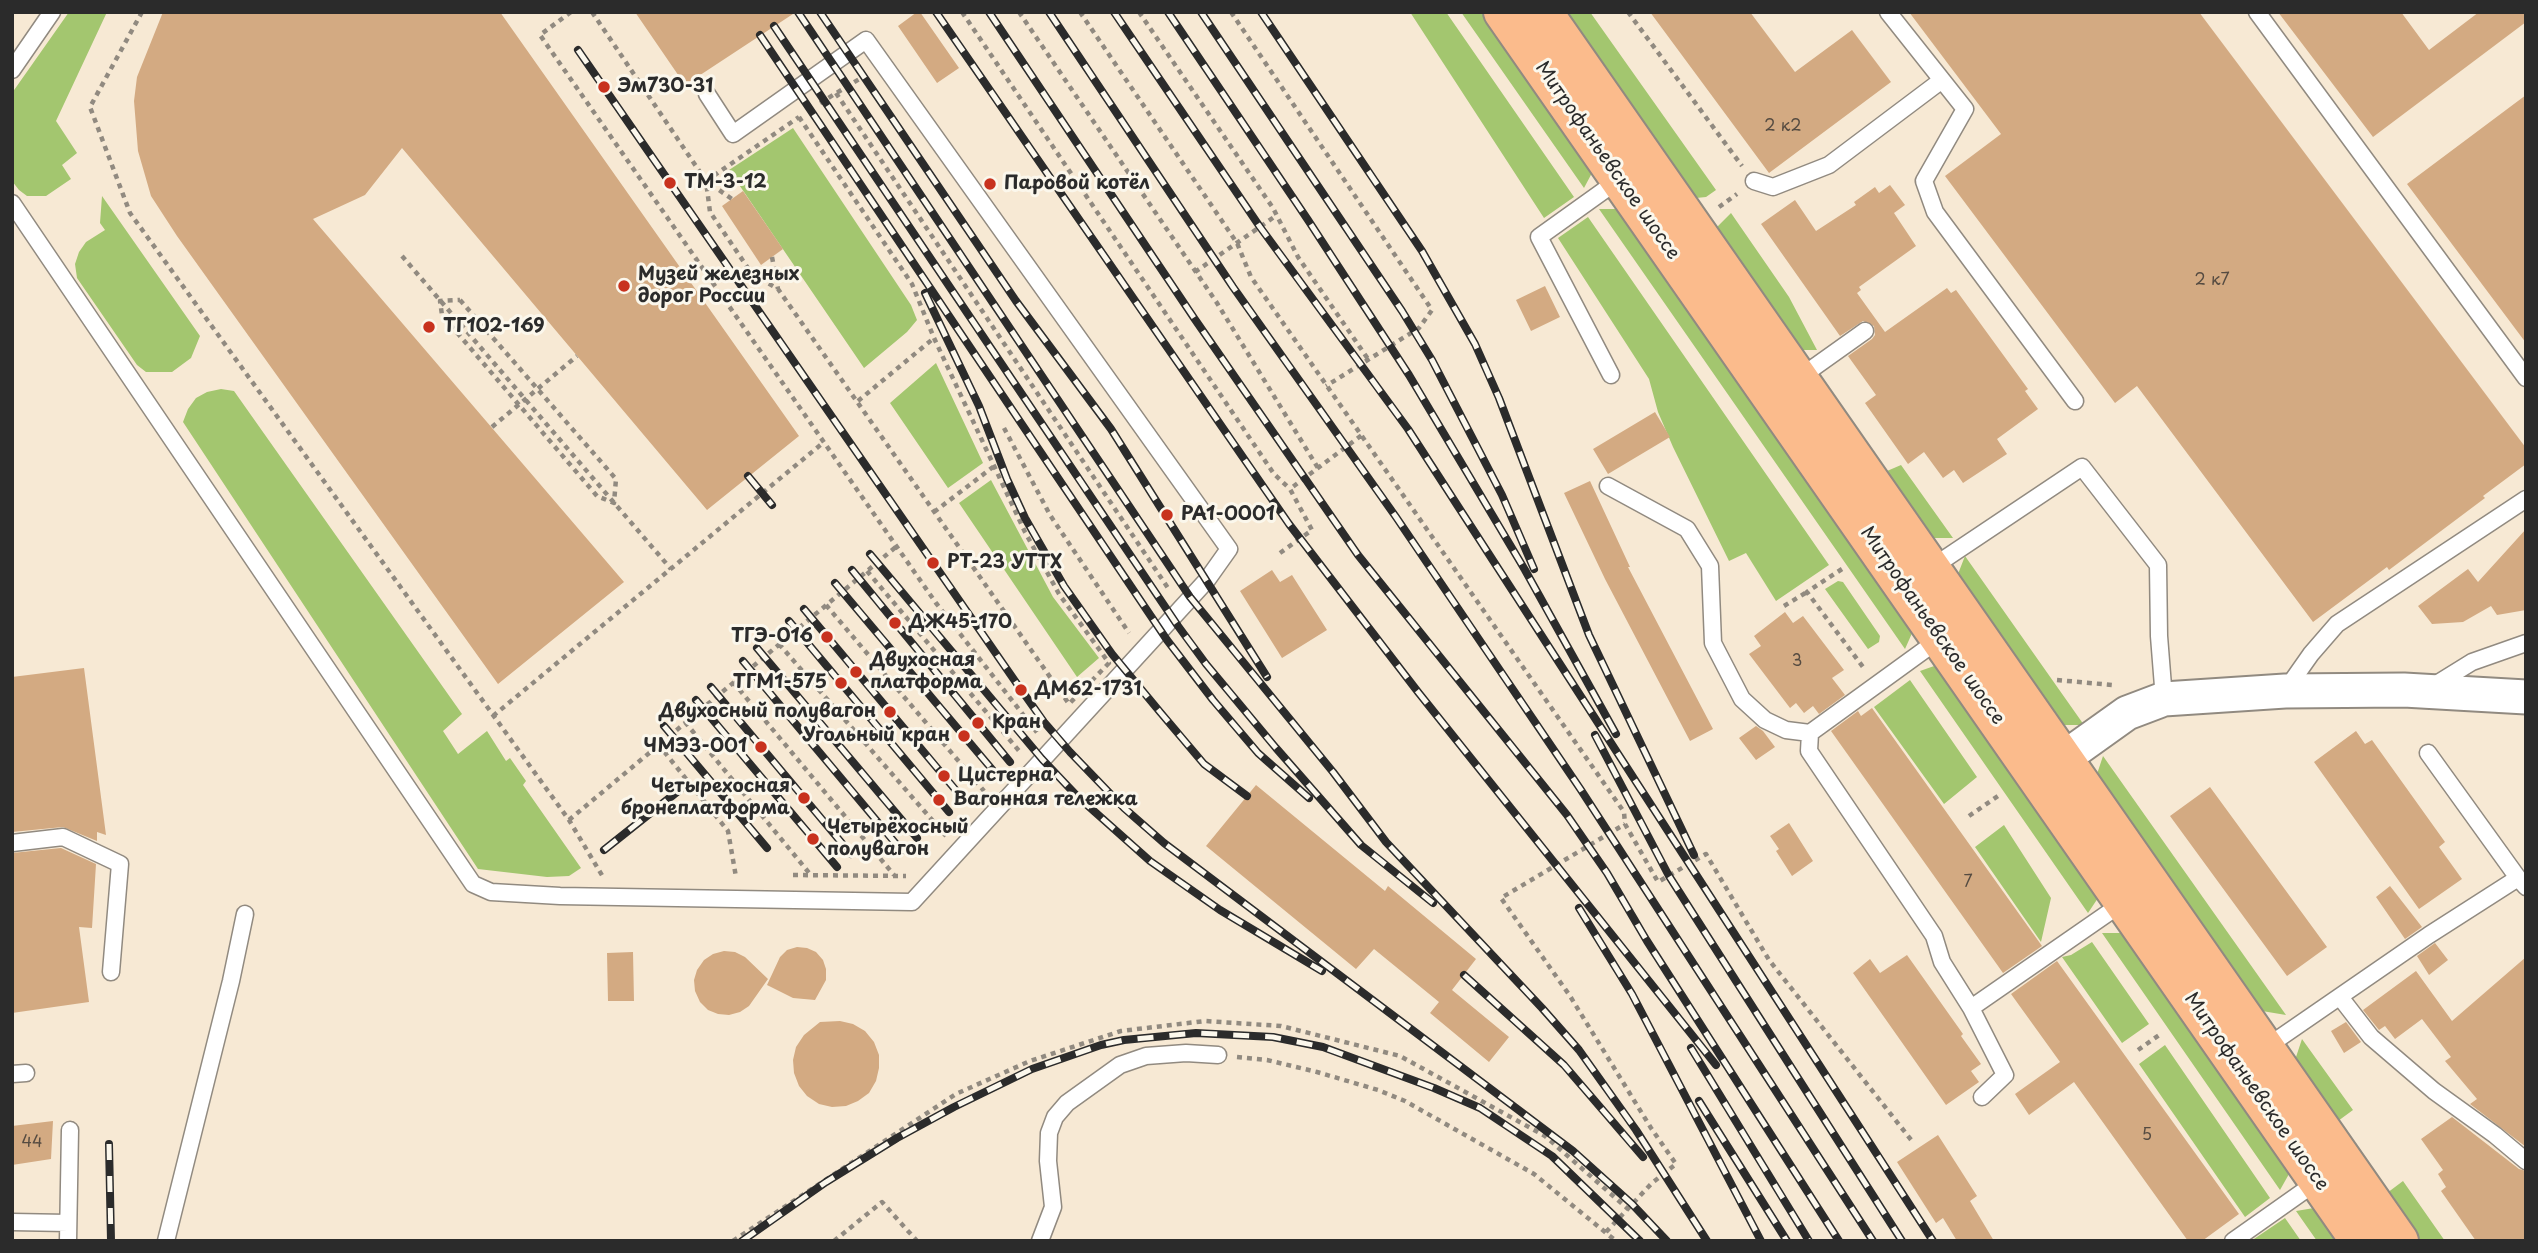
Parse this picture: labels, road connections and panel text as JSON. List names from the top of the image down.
{
  "streets": {
    "main road": ["Митрофаньевское шоссе"]
  },
  "places": [
    "Эм730-31",
    "ТМ-3-12",
    "Паровой котёл",
    "Музей железных дорог России",
    "ТГ102-169",
    "РА1-0001",
    "РТ-23 УТТХ",
    "ДЖ45-170",
    "ТГЭ-016",
    "Двухосная платформа",
    "ТГМ1-575",
    "ДМ62-1731",
    "Двухосный полувагон",
    "Кран",
    "Угольный кран",
    "ЧМЭ3-001",
    "Цистерна",
    "Четырехосная бронеплатформа",
    "Вагонная тележка",
    "Четырёхосный полувагон"
  ],
  "house_numbers": [
    "2 к2",
    "2 к7",
    "3",
    "7",
    "5",
    "44"
  ]
}
